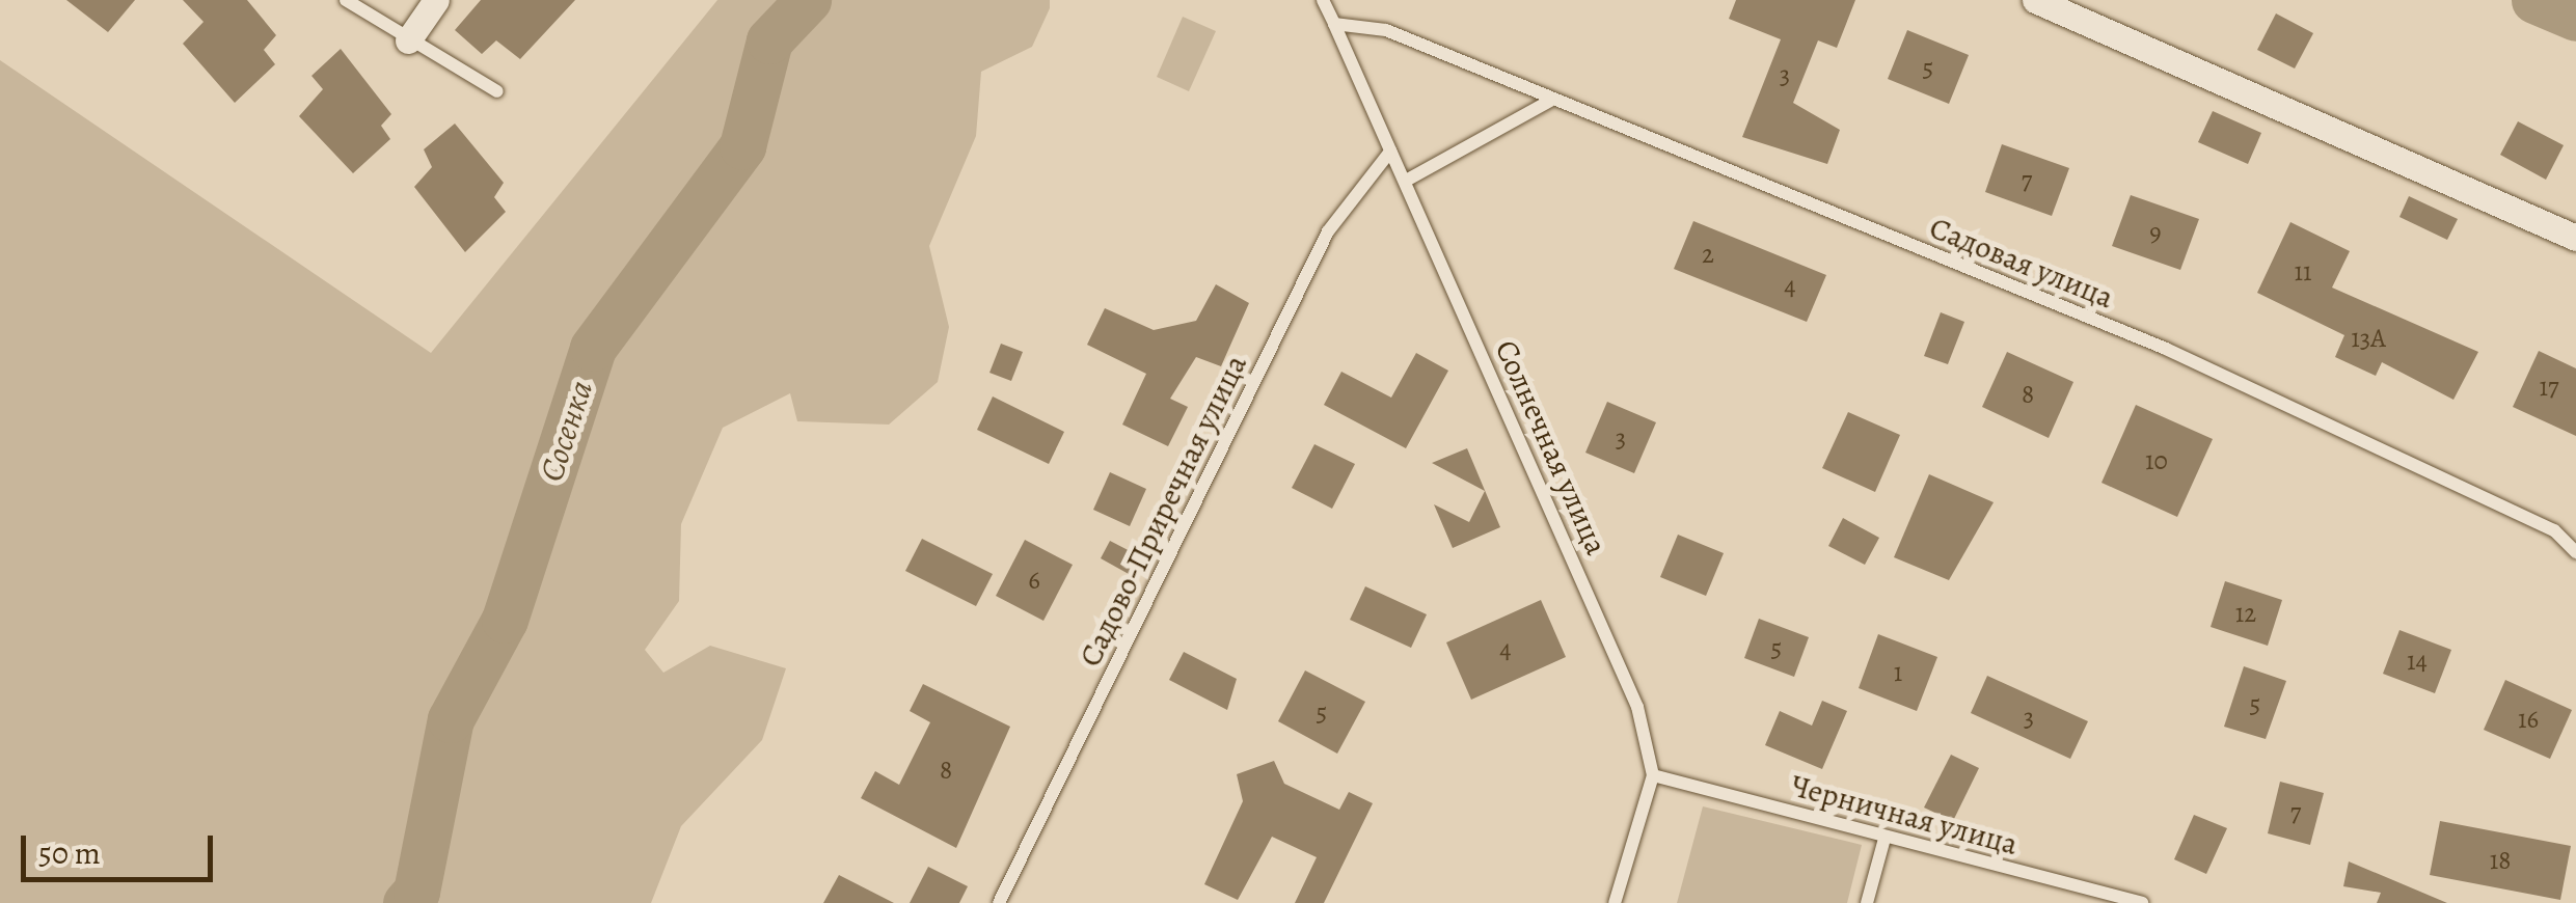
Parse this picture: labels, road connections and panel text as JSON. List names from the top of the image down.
{
  "streets": {
    "lane": [
      "Садовая улица",
      "Солнечная улица",
      "Садово-Приречная улица",
      "Черничная улица"
    ]
  },
  "crossings": [
    ["Садовая улица", "Солнечная улица"],
    ["Солнечная улица", "Садово-Приречная улица"],
    ["Солнечная улица", "Черничная улица"]
  ],
  "water": ["Сосенка"],
  "house_numbers": [
    "5",
    "3",
    "7",
    "9",
    "2",
    "11",
    "4",
    "13А",
    "17",
    "8",
    "3",
    "10",
    "6",
    "12",
    "5",
    "4",
    "14",
    "1",
    "5",
    "5",
    "3",
    "16",
    "8",
    "7",
    "18"
  ],
  "scale_bar": "50 m"
}
